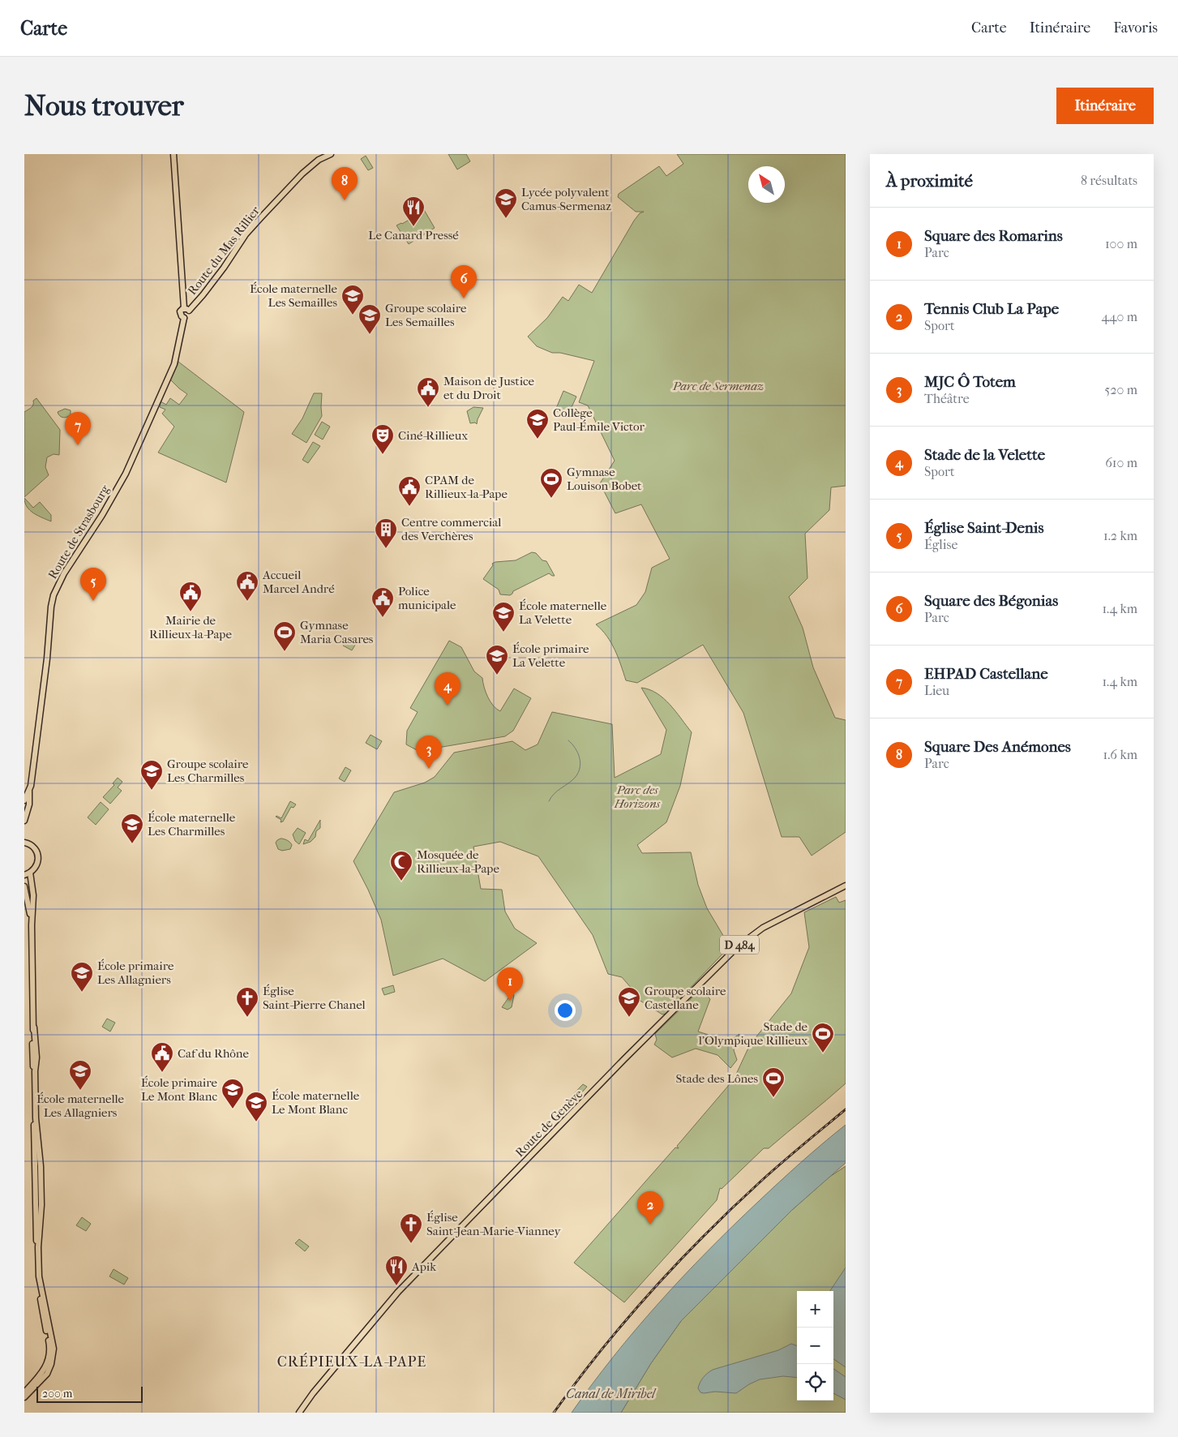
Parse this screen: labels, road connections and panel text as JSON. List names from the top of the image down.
{
  "streets": {
    "main road": [
      "Route du Mas Rillier",
      "Route de Strasbourg",
      "D 484",
      "Route de Genève"
    ]
  },
  "crossings": [
    ["Route du Mas Rillier", "Route de Strasbourg"]
  ],
  "districts": ["CRÉPIEUX-LA-PAPE"],
  "water": ["Canal de Miribel"],
  "parks": ["Parc de Sermenaz", "Parc des Horizons"],
  "places": {
    "school or university": [
      "Lycée polyvalent Camus-Sermenaz",
      "École maternelle Les Semailles",
      "Groupe scolaire Les Semailles",
      "Collège Paul-Émile Victor",
      "École maternelle La Velette",
      "École primaire La Velette",
      "Groupe scolaire Les Charmilles",
      "École maternelle Les Charmilles",
      "École primaire Les Allagniers",
      "Groupe scolaire Castellane",
      "École maternelle Les Allagniers",
      "École primaire Le Mont Blanc",
      "École maternelle Le Mont Blanc"
    ],
    "restaurant": ["Le Canard Pressé", "Apik"],
    "public building": [
      "Maison de Justice et du Droit",
      "CPAM de Rillieux-la-Pape",
      "Accueil Marcel André",
      "Mairie de Rillieux-la-Pape",
      "Police municipale",
      "Caf du Rhône"
    ],
    "theatre": ["Ciné-Rillieux"],
    "sports": [
      "Gymnase Louison Bobet",
      "Gymnase Maria Casares",
      "Stade de l'Olympique Rillieux",
      "Stade des Lônes"
    ],
    "building": ["Centre commercial des Verchères"],
    "mosque": ["Mosquée de Rillieux-la-Pape"],
    "church": ["Église Saint-Pierre Chanel", "Église Saint-Jean-Marie-Vianney"]
  },
  "scale_bar": "200 m",
  "north": "top left",
  "page": {
    "header": "Carte",
    "nav": ["Carte", "Itinéraire", "Favoris"],
    "buttons": "Itinéraire",
    "title": "Nous trouver",
    "heading": ["À proximité", "8 résultats"],
    "pins": [
      "8",
      "6",
      "7",
      "5",
      "4",
      "3",
      "1",
      "2"
    ],
    "list": [
      {
        "mark": "1",
        "name": "Square des Romarins",
        "note": "Parc",
        "value": "100 m"
      },
      {
        "mark": "2",
        "name": "Tennis Club La Pape",
        "note": "Sport",
        "value": "440 m"
      },
      {
        "mark": "3",
        "name": "MJC Ô Totem",
        "note": "Théâtre",
        "value": "520 m"
      },
      {
        "mark": "4",
        "name": "Stade de la Velette",
        "note": "Sport",
        "value": "610 m"
      },
      {
        "mark": "5",
        "name": "Église Saint-Denis",
        "note": "Église",
        "value": "1.2 km"
      },
      {
        "mark": "6",
        "name": "Square des Bégonias",
        "note": "Parc",
        "value": "1.4 km"
      },
      {
        "mark": "7",
        "name": "EHPAD Castellane",
        "note": "Lieu",
        "value": "1.4 km"
      },
      {
        "mark": "8",
        "name": "Square Des Anémones",
        "note": "Parc",
        "value": "1.6 km"
      }
    ],
    "map_buttons": ["+", "−"],
    "scale": "200 m"
  }
}
